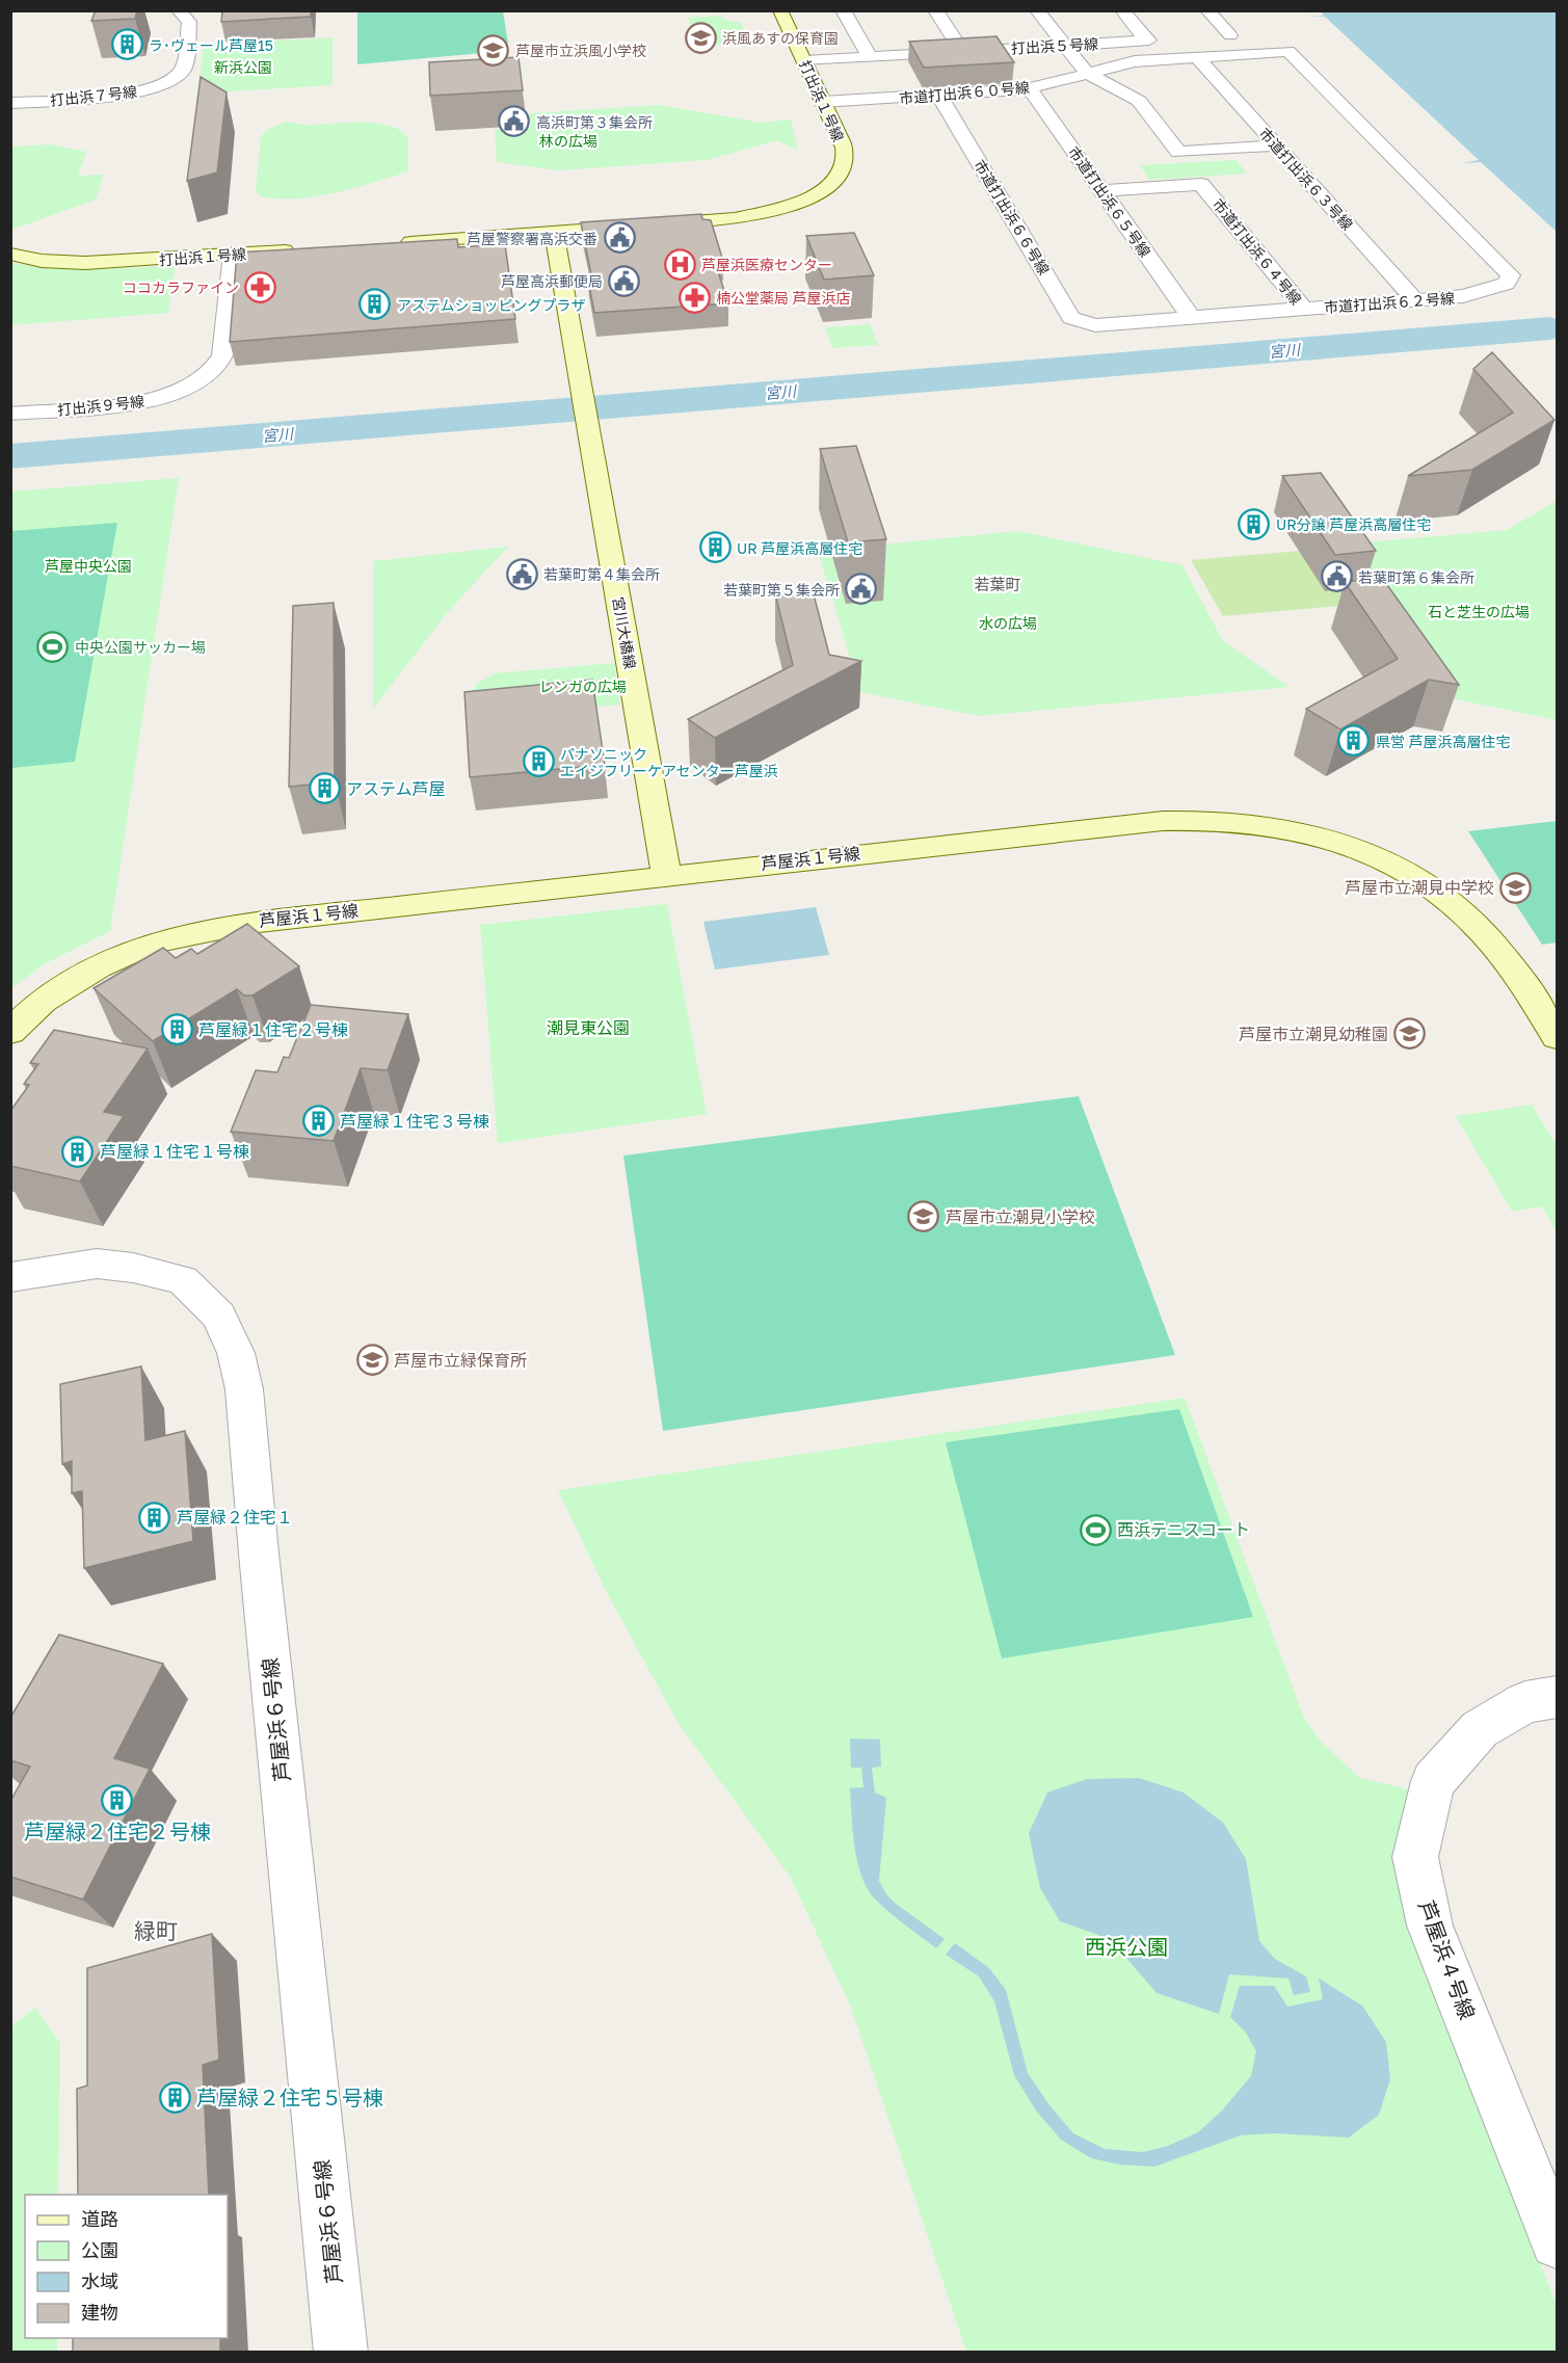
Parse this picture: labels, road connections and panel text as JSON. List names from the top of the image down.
{
  "streets": {
    "street": [
      "打出浜５号線",
      "市道打出浜６０号線",
      "打出浜７号線",
      "打出浜１号線",
      "市道打出浜６３号線",
      "市道打出浜６５号線",
      "市道打出浜６６号線",
      "市道打出浜６４号線",
      "市道打出浜６２号線",
      "打出浜９号線",
      "宮川大橋線",
      "芦屋浜１号線",
      "芦屋浜６号線",
      "芦屋浜４号線"
    ]
  },
  "crossings": [
    ["打出浜５号線", "打出浜１号線"],
    ["市道打出浜６０号線", "打出浜１号線"],
    ["市道打出浜６０号線", "市道打出浜６３号線"],
    ["市道打出浜６０号線", "市道打出浜６５号線"],
    ["市道打出浜６０号線", "市道打出浜６６号線"],
    ["市道打出浜６０号線", "市道打出浜６２号線"],
    ["打出浜１号線", "打出浜９号線"],
    ["打出浜１号線", "宮川大橋線"],
    ["市道打出浜６３号線", "市道打出浜６２号線"],
    ["市道打出浜６５号線", "市道打出浜６４号線"],
    ["市道打出浜６５号線", "市道打出浜６２号線"],
    ["市道打出浜６６号線", "市道打出浜６２号線"],
    ["市道打出浜６４号線", "市道打出浜６２号線"],
    ["宮川大橋線", "芦屋浜１号線"]
  ],
  "districts": ["若葉町", "緑町"],
  "water": ["宮川"],
  "parks": [
    "新浜公園",
    "林の広場",
    "芦屋中央公園",
    "石と芝生の広場",
    "水の広場",
    "レンガの広場",
    "潮見東公園",
    "西浜公園"
  ],
  "places": {
    "school or university": [
      "浜風あすの保育園",
      "芦屋市立浜風小学校",
      "芦屋市立潮見中学校",
      "芦屋市立潮見幼稚園",
      "芦屋市立潮見小学校",
      "芦屋市立緑保育所"
    ],
    "building": [
      "ラ･ヴェール芦屋15",
      "アステムショッピングプラザ",
      "UR分譲 芦屋浜高層住宅",
      "UR 芦屋浜高層住宅",
      "県営 芦屋浜高層住宅",
      "パナソニック エイジフリーケアセンター芦屋浜",
      "アステム芦屋",
      "芦屋緑１住宅２号棟",
      "芦屋緑１住宅３号棟",
      "芦屋緑１住宅１号棟",
      "芦屋緑２住宅１",
      "芦屋緑２住宅２号棟",
      "芦屋緑２住宅５号棟"
    ],
    "public building": [
      "高浜町第３集会所",
      "芦屋警察署高浜交番",
      "芦屋高浜郵便局",
      "若葉町第４集会所",
      "若葉町第６集会所",
      "若葉町第５集会所"
    ],
    "hospital": ["芦屋浜医療センター"],
    "pharmacy": ["ココカラファイン", "楠公堂薬局 芦屋浜店"],
    "sports": ["中央公園サッカー場", "西浜テニスコート"]
  },
  "legend": [
    "道路",
    "公園",
    "水域",
    "建物"
  ]
}
